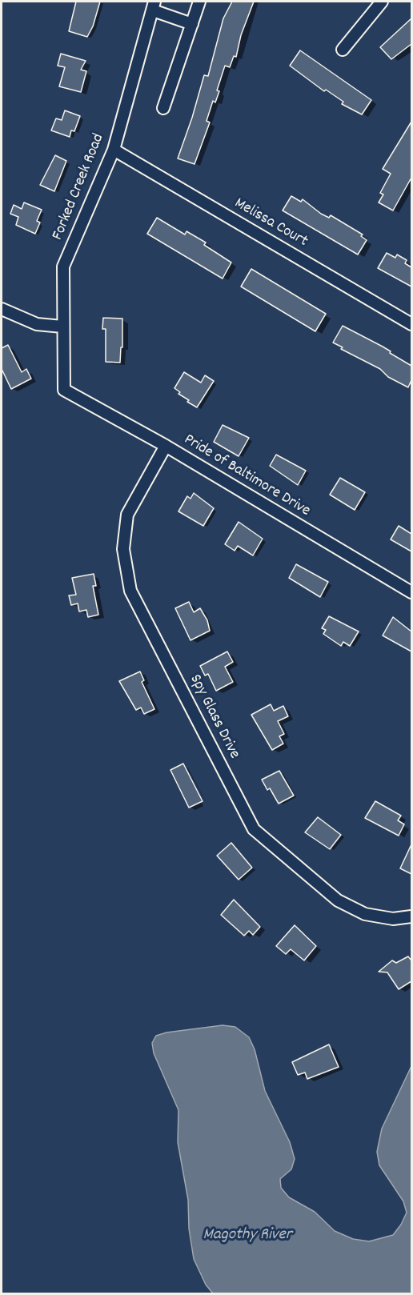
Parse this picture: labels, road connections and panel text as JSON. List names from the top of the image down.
{
  "streets": {
    "street": [
      "Forked Creek Road",
      "Melissa Court",
      "Pride of Baltimore Drive",
      "Spy Glass Drive"
    ]
  },
  "crossings": [
    ["Forked Creek Road", "Melissa Court"],
    ["Forked Creek Road", "Pride of Baltimore Drive"],
    ["Pride of Baltimore Drive", "Spy Glass Drive"]
  ],
  "water": ["Magothy River"]
}
